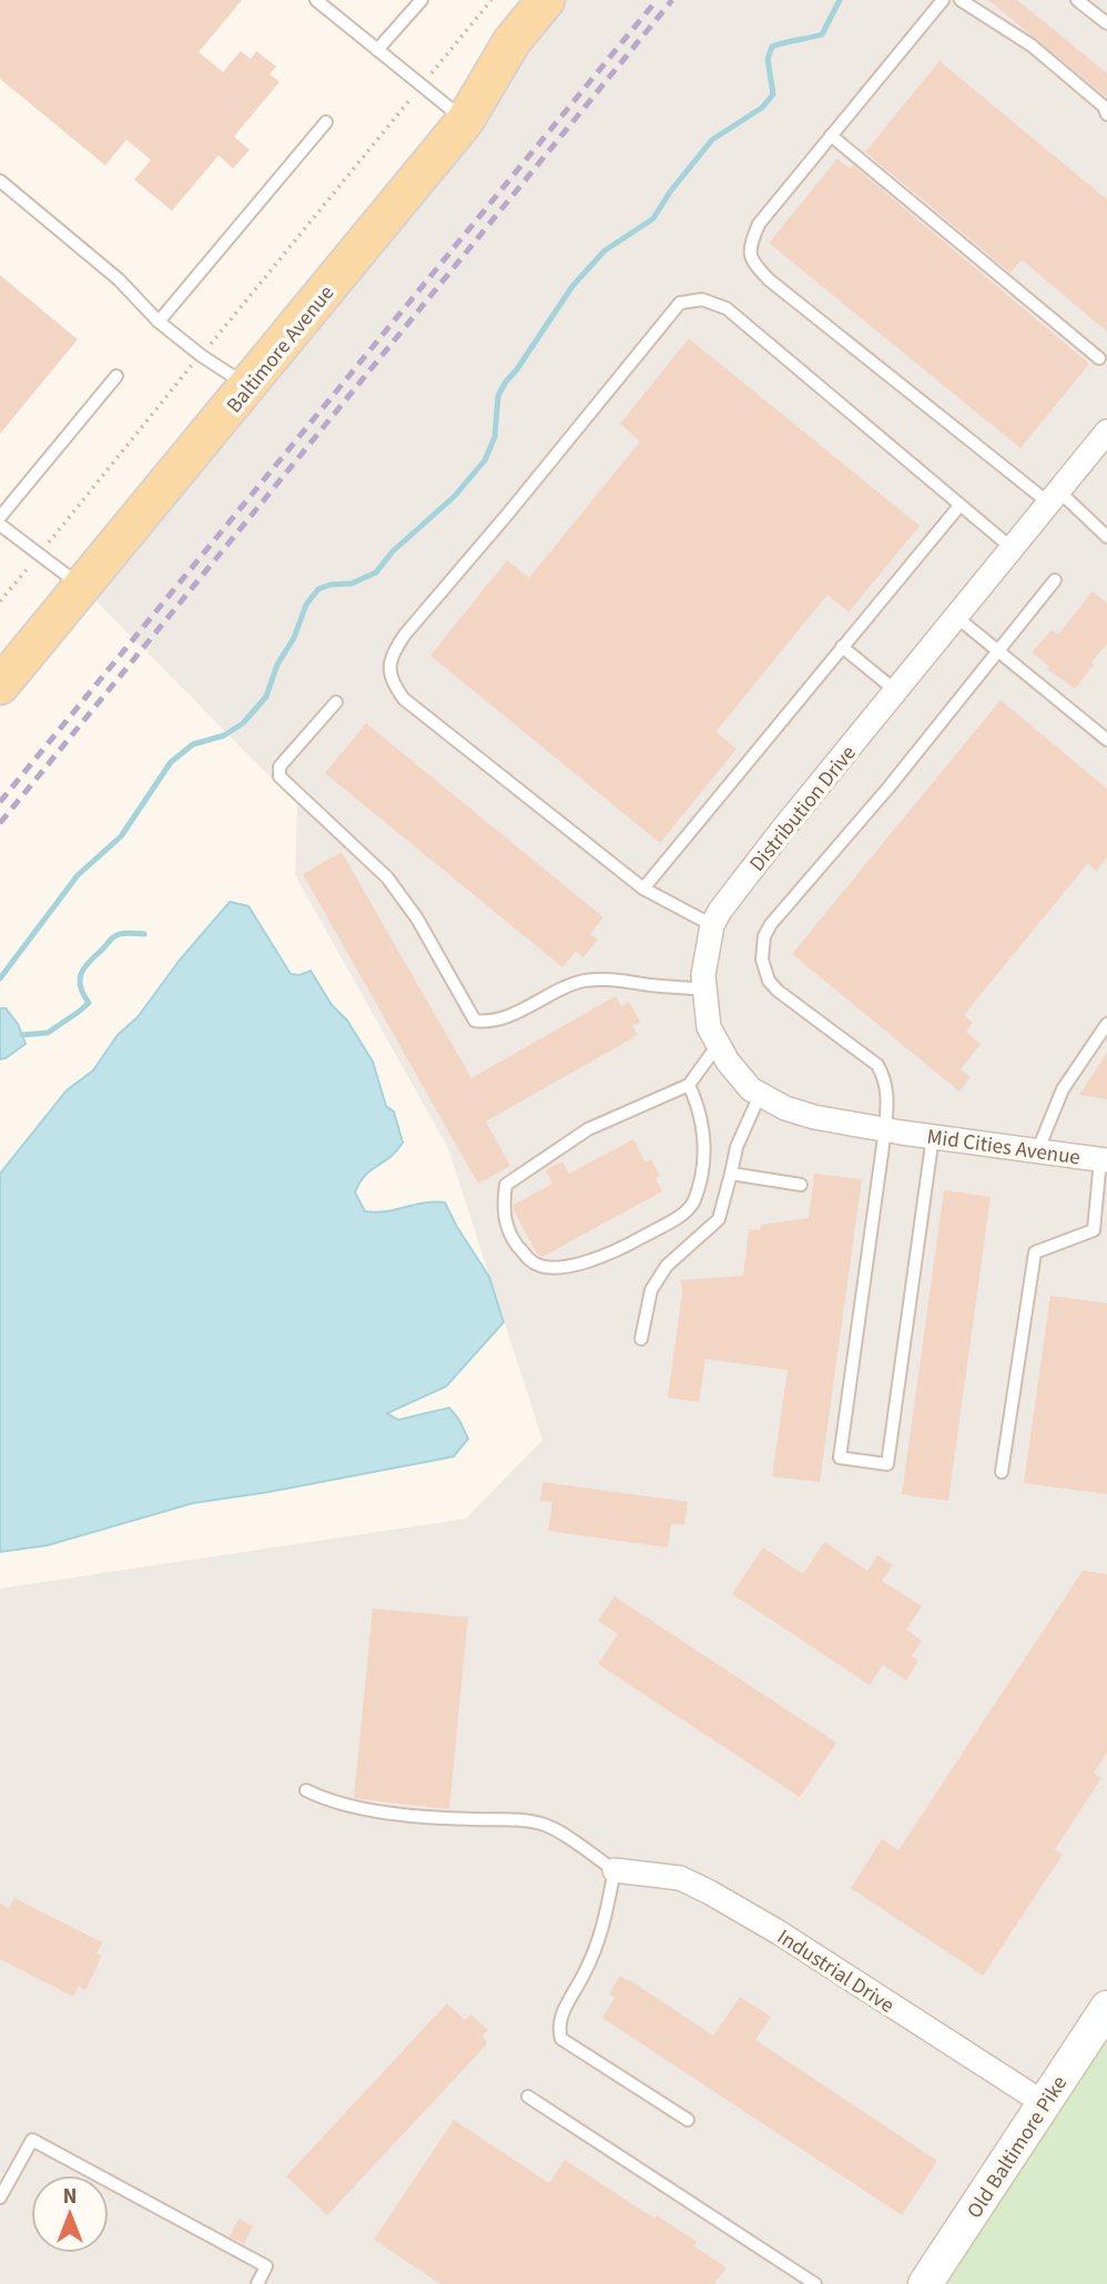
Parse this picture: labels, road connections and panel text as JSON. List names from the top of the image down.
{
  "streets": {
    "main road": ["Baltimore Avenue", "Old Baltimore Pike"],
    "street": ["Distribution Drive", "Mid Cities Avenue", "Industrial Drive"]
  },
  "crossings": [
    ["Distribution Drive", "Mid Cities Avenue"],
    ["Industrial Drive", "Old Baltimore Pike"]
  ],
  "north": "top"
}
